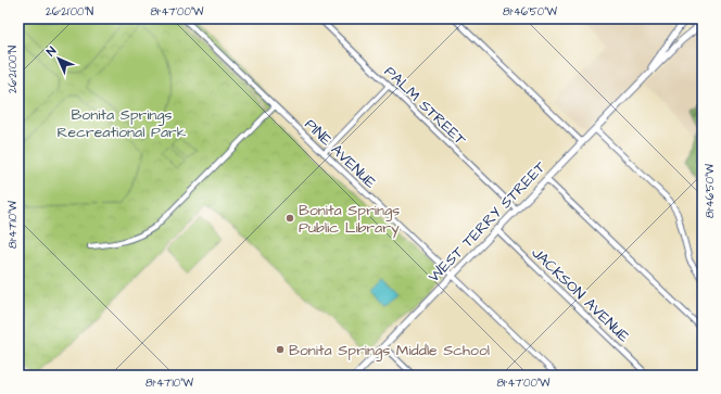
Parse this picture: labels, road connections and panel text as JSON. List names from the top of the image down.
{
  "streets": {
    "street": [
      "PALM STREET",
      "PINE AVENUE",
      "WEST TERRY STREET",
      "JACKSON AVENUE"
    ]
  },
  "crossings": [
    ["PALM STREET", "WEST TERRY STREET"],
    ["PINE AVENUE", "WEST TERRY STREET"],
    ["WEST TERRY STREET", "JACKSON AVENUE"]
  ],
  "parks": ["Bonita Springs Recreational Park"],
  "places": ["Bonita Springs Public Library", "Bonita Springs Middle School"],
  "north": "top left",
  "coordinates": [
    "26°21'00\"N",
    "81°47'00\"W",
    "81°46'50\"W",
    "81°47'10\"W"
  ]
}
